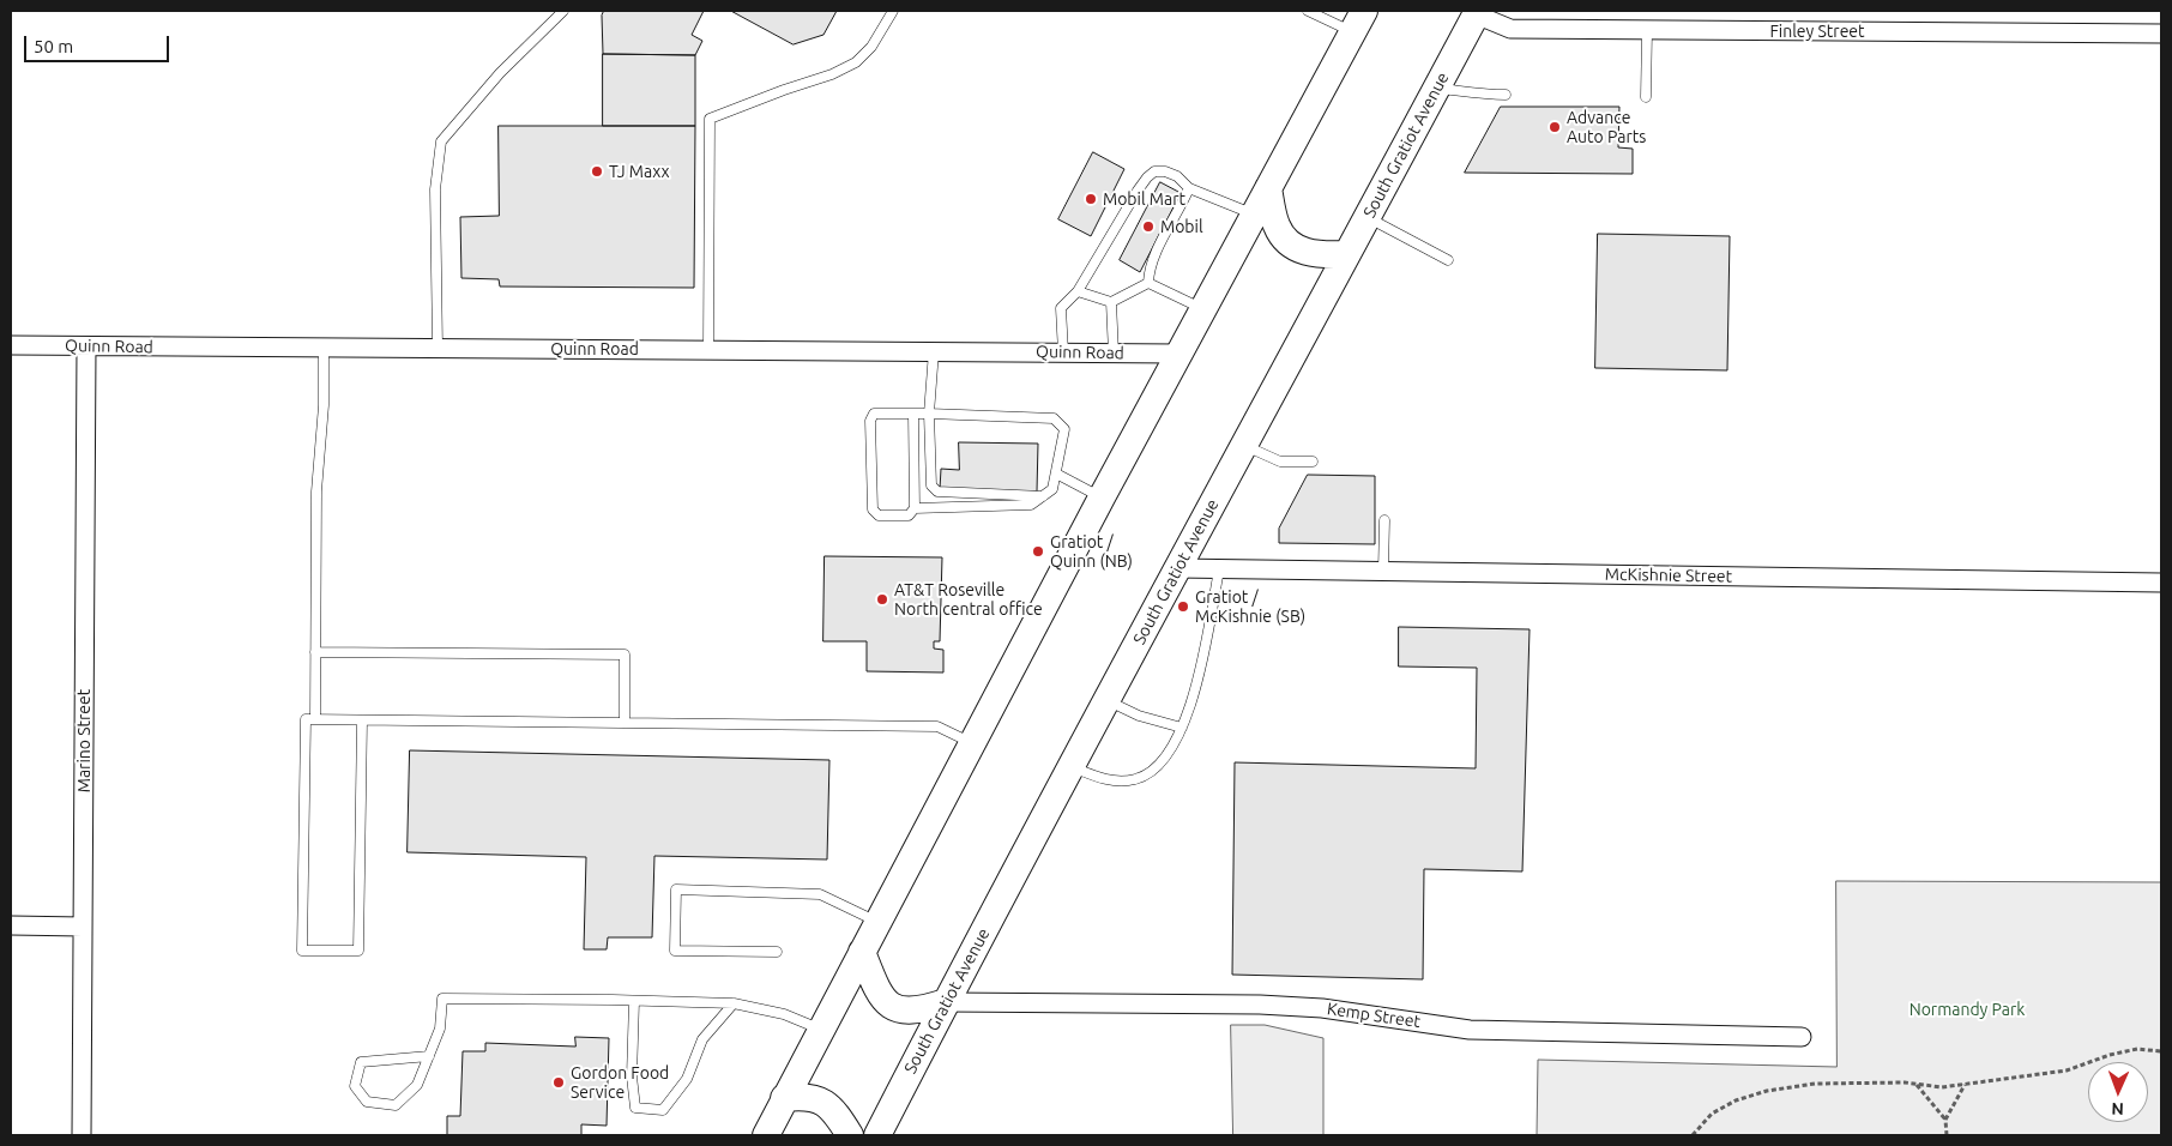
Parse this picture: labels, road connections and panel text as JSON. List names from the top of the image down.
{
  "streets": {
    "main road": ["South Gratiot Avenue"],
    "street": [
      "Finley Street",
      "Quinn Road",
      "McKishnie Street",
      "Marino Street",
      "Kemp Street"
    ]
  },
  "crossings": [
    ["Finley Street", "South Gratiot Avenue"],
    ["South Gratiot Avenue", "McKishnie Street"],
    ["South Gratiot Avenue", "Kemp Street"],
    ["Quinn Road", "Marino Street"]
  ],
  "parks": ["Normandy Park"],
  "places": [
    "Advance Auto Parts",
    "TJ Maxx",
    "Mobil Mart",
    "Mobil",
    "Gratiot / Quinn (NB)",
    "AT&T Roseville North central office",
    "Gratiot / McKishnie (SB)",
    "Gordon Food Service"
  ],
  "scale_bar": "50 m",
  "north": "bottom"
}
